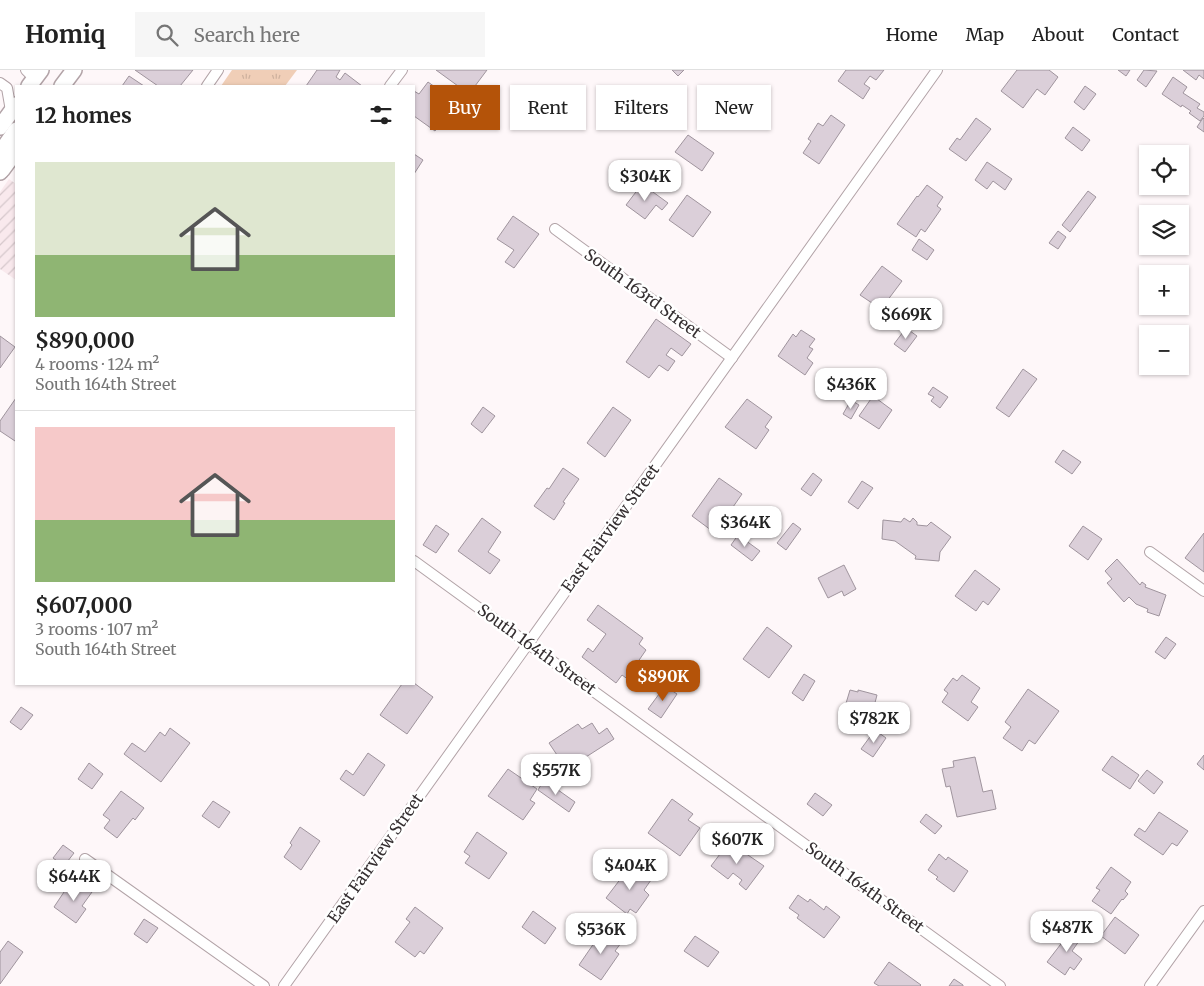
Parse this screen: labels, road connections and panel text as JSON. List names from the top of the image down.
{
  "streets": {
    "street": ["South 163rd Street", "East Fairview Street", "South 164th Street"]
  },
  "crossings": [
    ["South 163rd Street", "East Fairview Street"],
    ["East Fairview Street", "South 164th Street"]
  ],
  "page": {
    "header": "Homiq",
    "search": "Search here",
    "nav": [
      "Home",
      "Map",
      "About",
      "Contact"
    ],
    "chip": [
      "Buy",
      "Rent",
      "Filters",
      "New"
    ],
    "heading": "12 homes",
    "map_buttons": ["+", "−"],
    "list": [
      {
        "name": "$890,000",
        "note": "4 rooms · 124 m² · South 164th Street"
      },
      {
        "name": "$607,000",
        "note": "3 rooms · 107 m² · South 164th Street"
      }
    ],
    "price": [
      "$304K",
      "$669K",
      "$436K",
      "$364K",
      "$890K",
      "$782K",
      "$557K",
      "$607K",
      "$404K",
      "$644K",
      "$487K",
      "$536K"
    ]
  }
}
